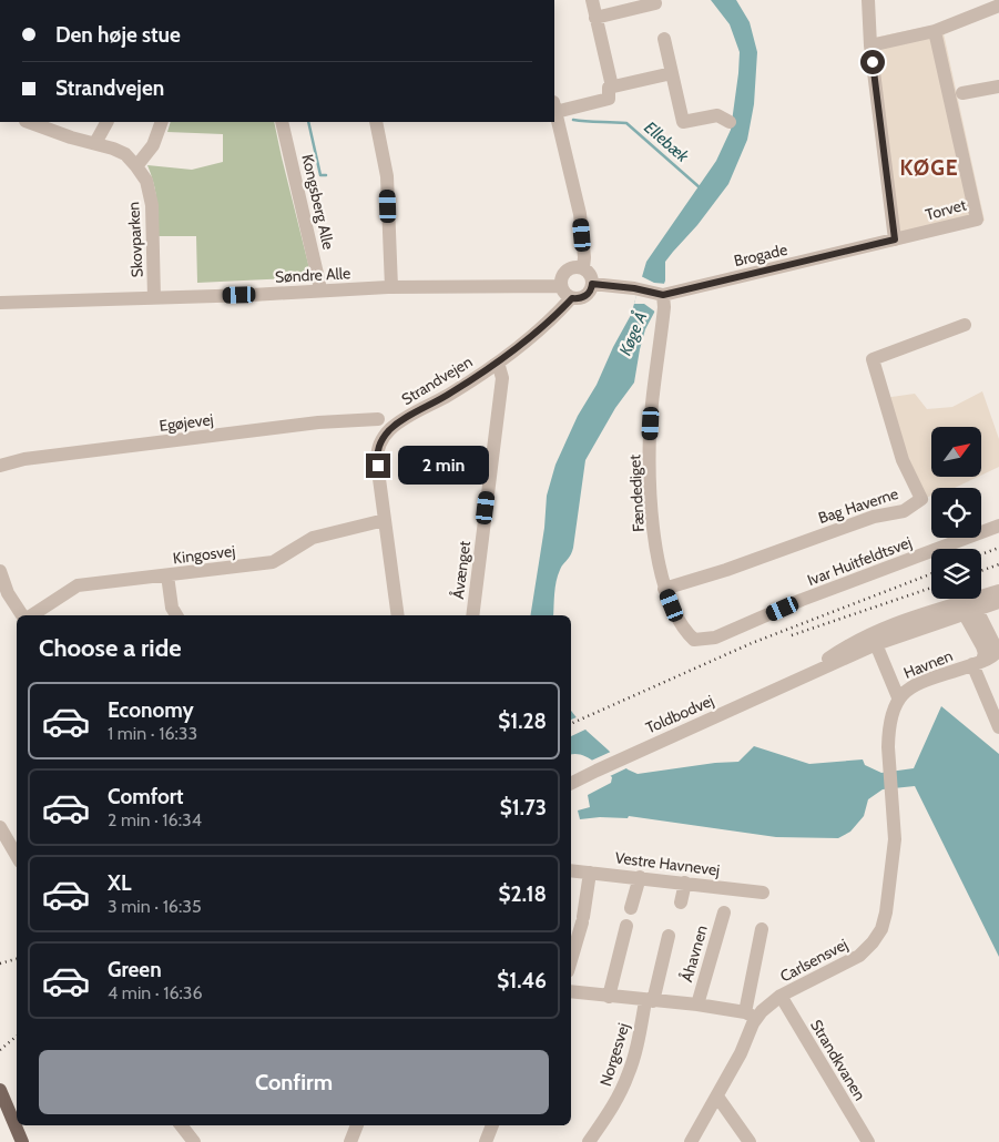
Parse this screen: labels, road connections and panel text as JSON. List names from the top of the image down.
{
  "streets": {
    "street": [
      "Kongsberg Alle",
      "Torvet",
      "Skovparken",
      "Brogade",
      "Søndre Alle",
      "Strandvejen",
      "Egøjevej",
      "Fændediget",
      "Bag Haverne",
      "Kingosvej",
      "Ivar Huitfeldtsvej",
      "Åvænget",
      "Havnen",
      "Toldbodvej",
      "Vestre Havnevej",
      "Åhavnen",
      "Carlsensvej",
      "Norgesvej",
      "Strandkvanen"
    ]
  },
  "crossings": [
    ["Kongsberg Alle", "Søndre Alle"],
    ["Torvet", "Brogade"],
    ["Skovparken", "Søndre Alle"],
    ["Brogade", "Søndre Alle"],
    ["Brogade", "Strandvejen"],
    ["Brogade", "Fændediget"],
    ["Søndre Alle", "Strandvejen"],
    ["Strandvejen", "Kingosvej"],
    ["Strandvejen", "Åvænget"],
    ["Fændediget", "Bag Haverne"],
    ["Fændediget", "Ivar Huitfeldtsvej"],
    ["Bag Haverne", "Ivar Huitfeldtsvej"],
    ["Havnen", "Toldbodvej"],
    ["Havnen", "Carlsensvej"],
    ["Vestre Havnevej", "Åhavnen"],
    ["Åhavnen", "Norgesvej"],
    ["Carlsensvej", "Strandkvanen"]
  ],
  "districts": ["KØGE"],
  "water": ["Ellebæk", "Køge Å"],
  "north": "top right",
  "page": {
    "banner": ["Den høje stue", "Strandvejen"],
    "bubble": "2 min",
    "heading": "Choose a ride",
    "list": [
      {
        "name": "Economy",
        "note": "1 min · 16:33",
        "value": "$1.28"
      },
      {
        "name": "Comfort",
        "note": "2 min · 16:34",
        "value": "$1.73"
      },
      {
        "name": "XL",
        "note": "3 min · 16:35",
        "value": "$2.18"
      },
      {
        "name": "Green",
        "note": "4 min · 16:36",
        "value": "$1.46"
      }
    ],
    "buttons": "Confirm"
  }
}
